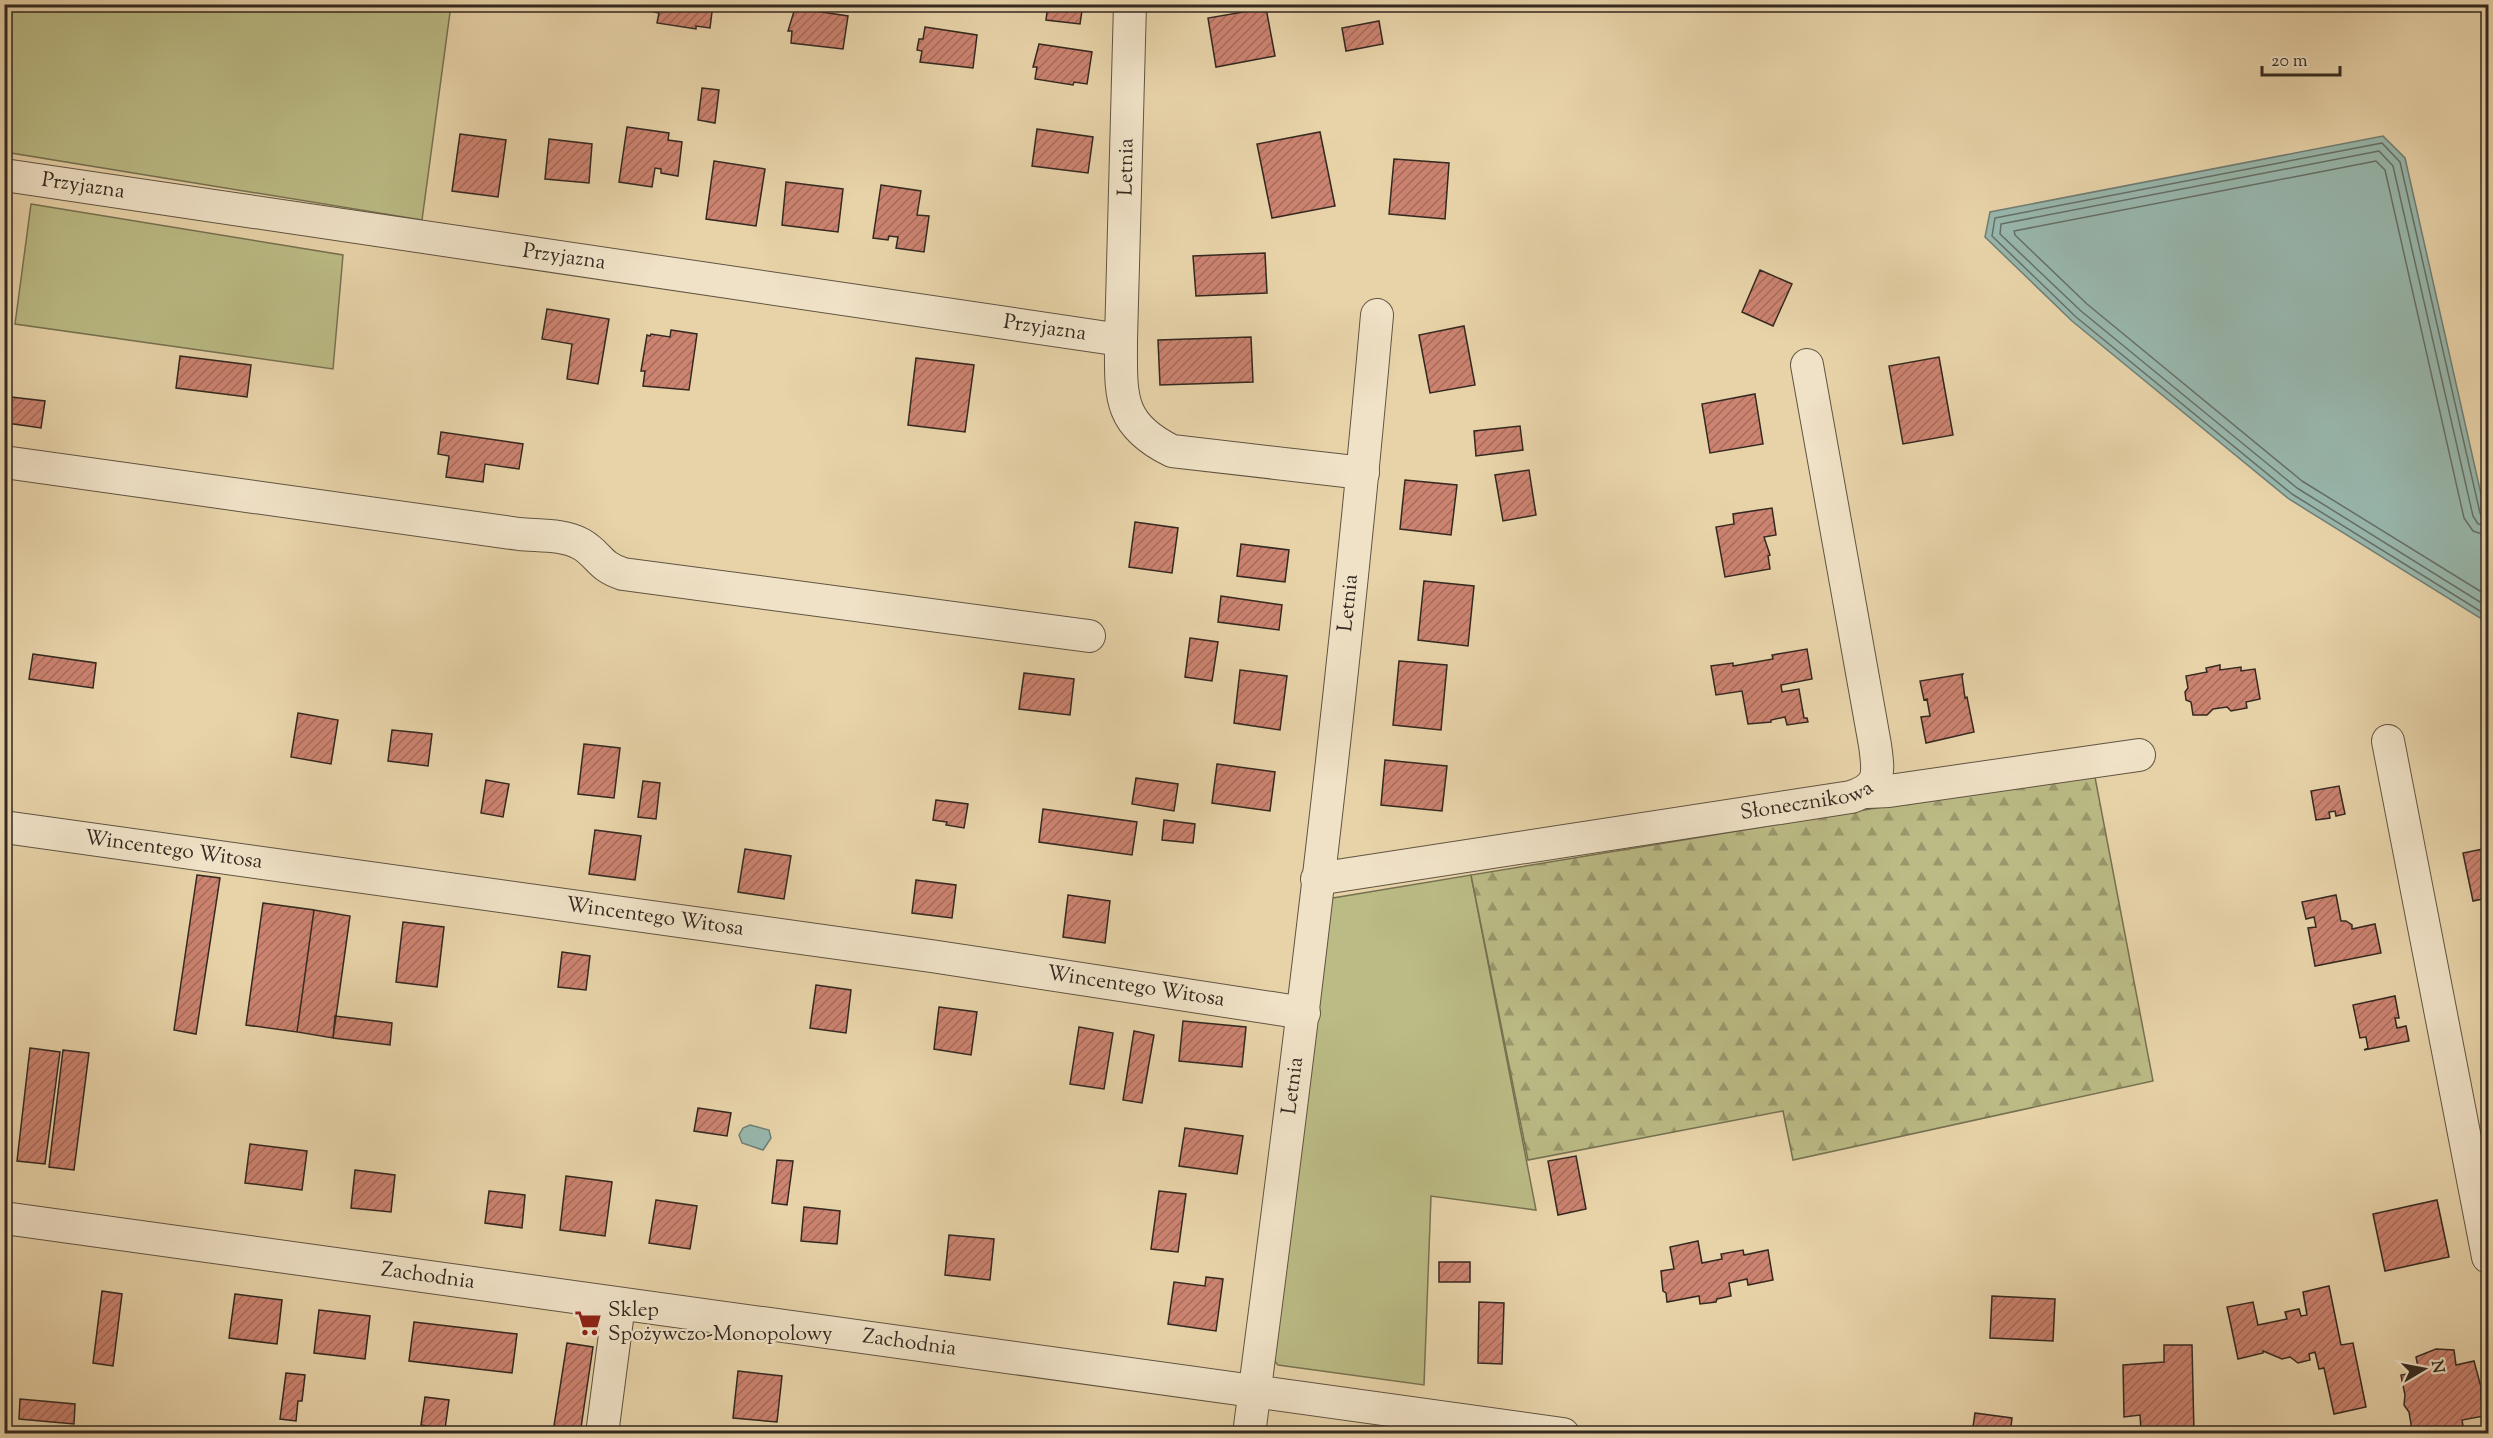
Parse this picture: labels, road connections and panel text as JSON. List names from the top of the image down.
{
  "streets": {
    "street": [
      "Letnia",
      "Przyjazna",
      "Słonecznikowa",
      "Wincentego Witosa",
      "Zachodnia"
    ]
  },
  "crossings": [
    ["Letnia", "Przyjazna"],
    ["Letnia", "Słonecznikowa"],
    ["Letnia", "Wincentego Witosa"],
    ["Letnia", "Zachodnia"]
  ],
  "places": {
    "supermarket": ["Sklep Spożywczo-Monopolowy"]
  },
  "scale_bar": "20 m",
  "north": "right"
}
